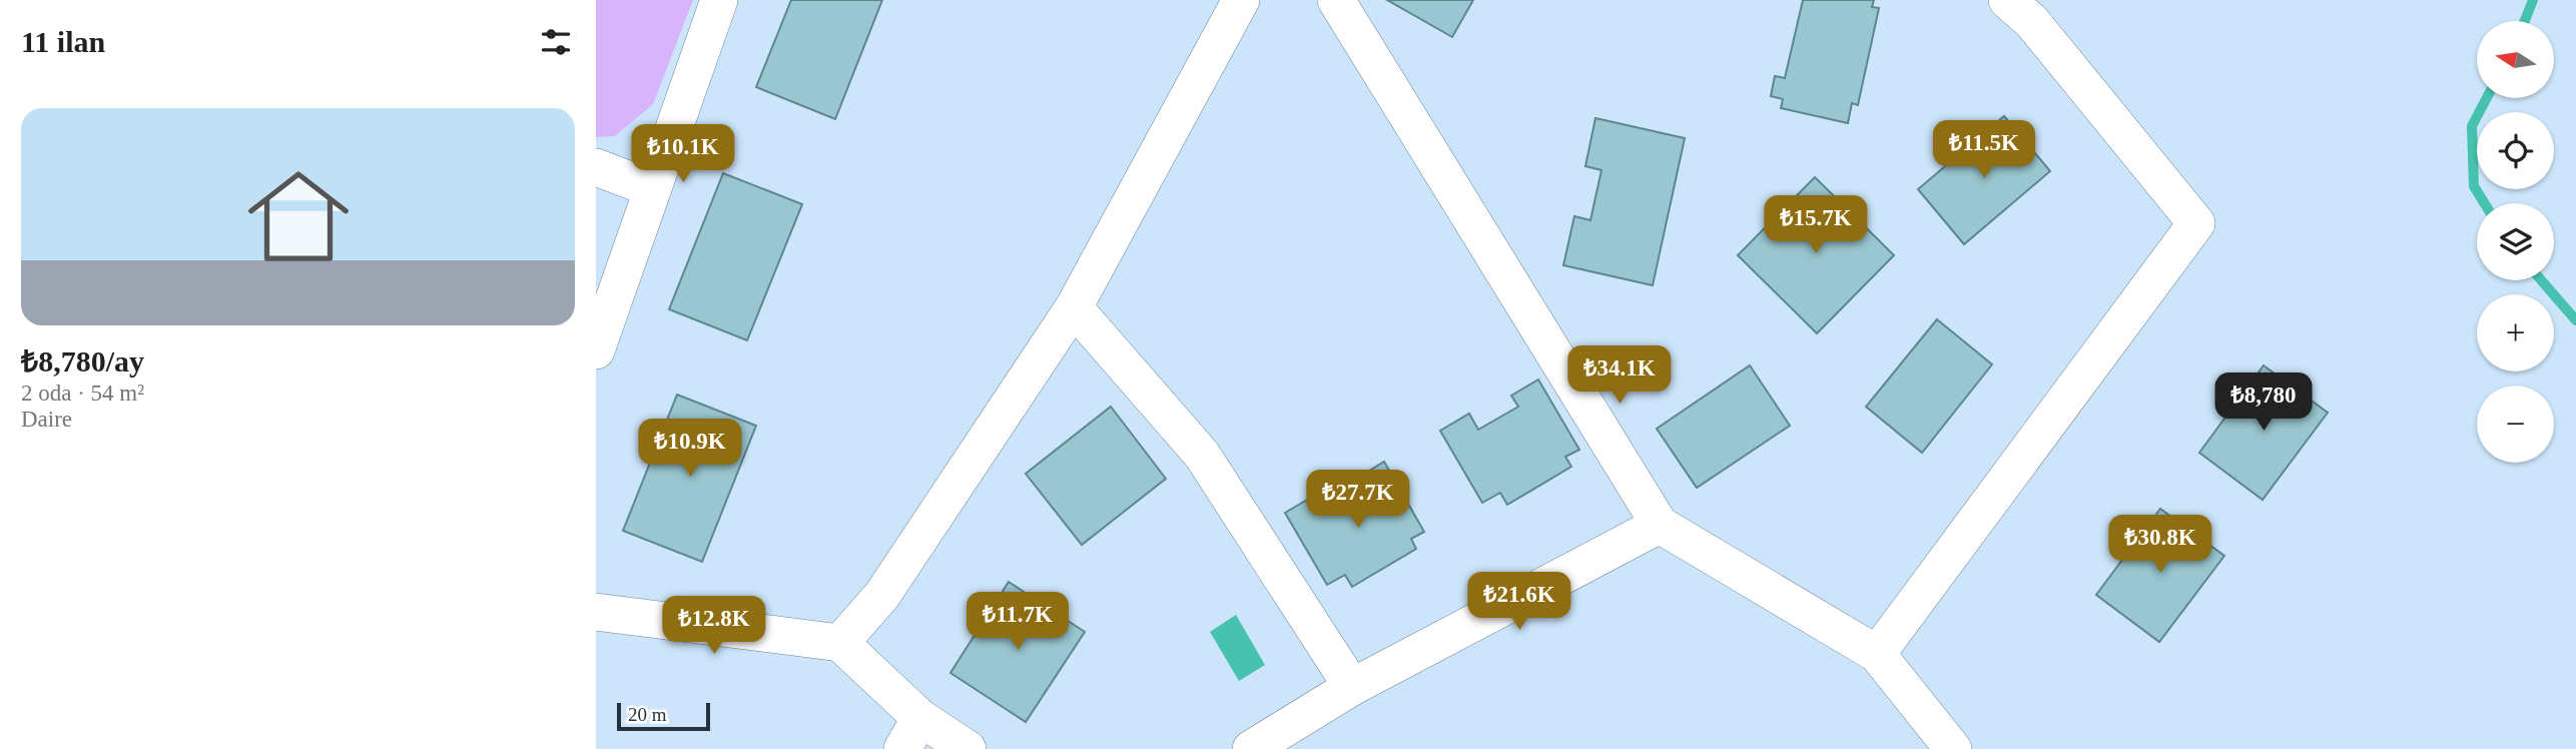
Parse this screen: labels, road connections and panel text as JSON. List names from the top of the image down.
{
  "scale_bar": "20 m",
  "north": "left",
  "page": {
    "heading": "11 ilan",
    "map_buttons": ["+", "−"],
    "list": [
      {
        "name": "₺8,780/ay",
        "note": "2 oda · 54 m² · Daire"
      }
    ],
    "price": [
      "₺11.5K",
      "₺10.1K",
      "₺15.7K",
      "₺34.1K",
      "₺8,780",
      "₺10.9K",
      "₺27.7K",
      "₺30.8K",
      "₺21.6K",
      "₺11.7K",
      "₺12.8K"
    ],
    "scale": "20 m"
  }
}
